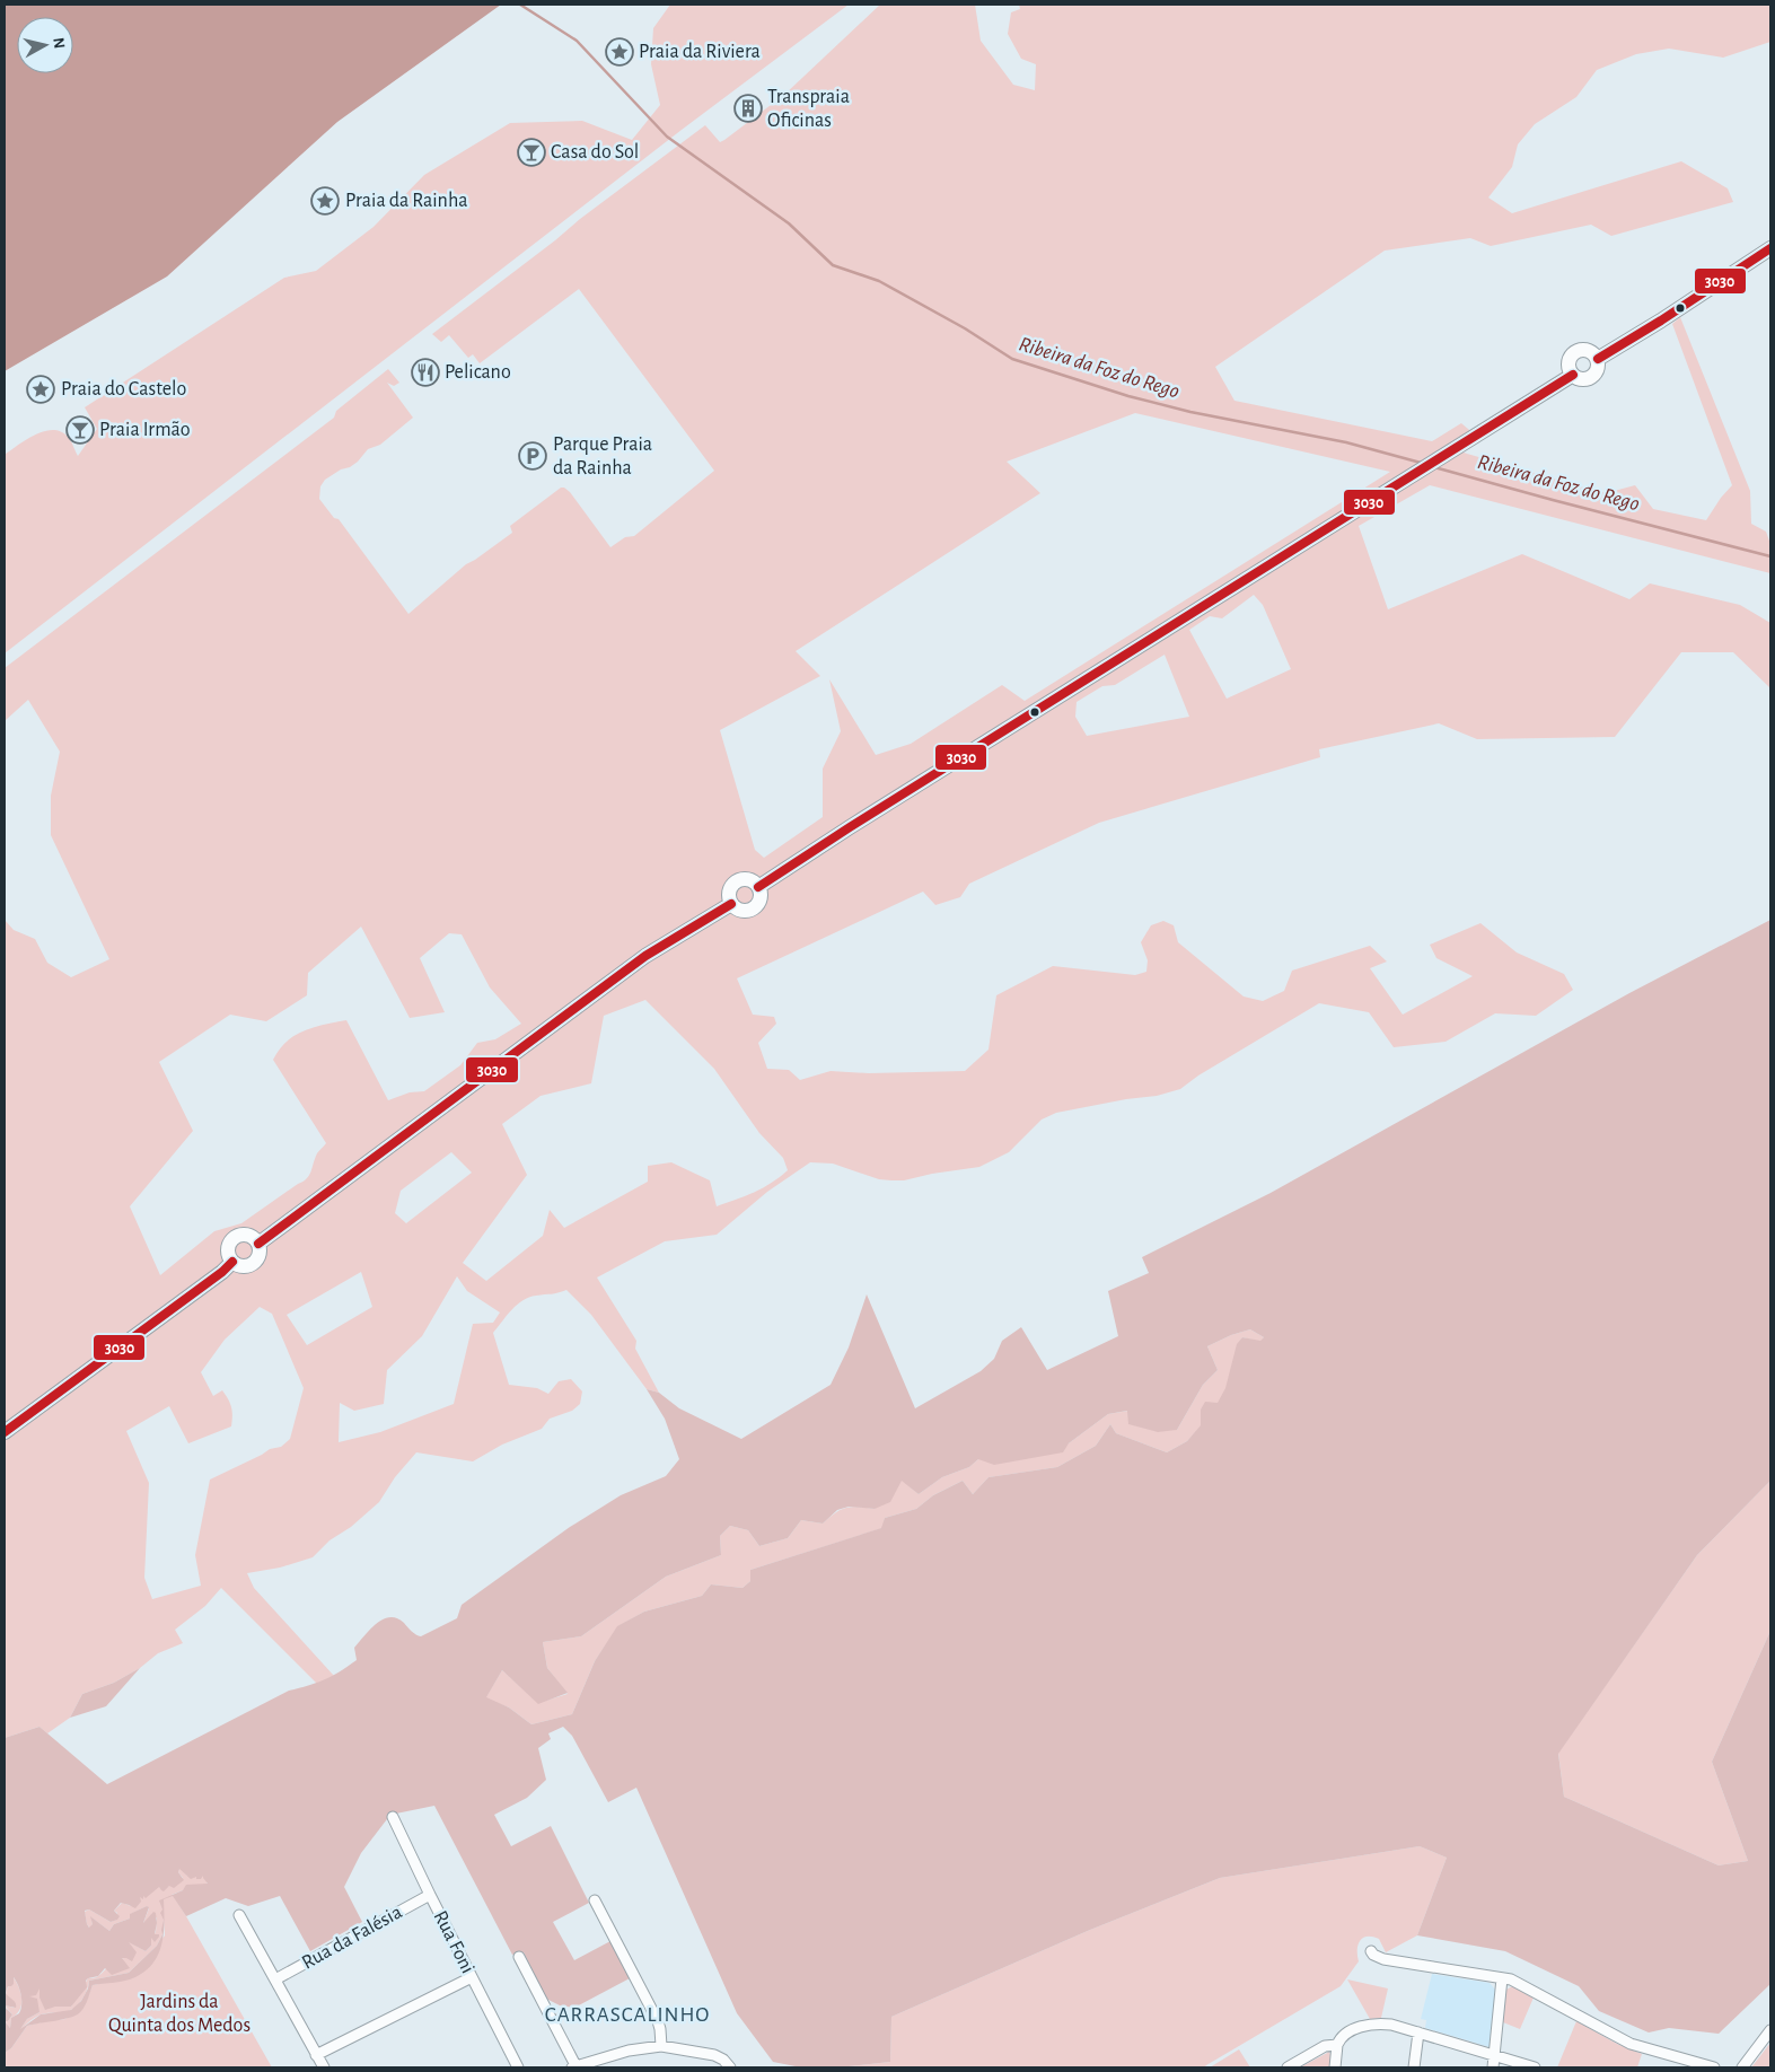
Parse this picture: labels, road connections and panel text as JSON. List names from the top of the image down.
{
  "streets": {
    "street": ["Rua da Falésia", "Rua Foni"]
  },
  "crossings": [
    ["Rua da Falésia", "Rua Foni"]
  ],
  "districts": ["CARRASCALINHO"],
  "water": ["Ribeira da Foz do Rego"],
  "parks": ["Jardins da Quinta dos Medos"],
  "places": {
    "place": ["Praia da Riviera", "Praia da Rainha", "Praia do Castelo"],
    "building": ["Transpraia Oficinas"],
    "bar": ["Casa do Sol", "Praia Irmão"],
    "restaurant": ["Pelicano"],
    "parking": ["Parque Praia da Rainha"]
  },
  "lines": ["transit line 3030"],
  "north": "right"
}
